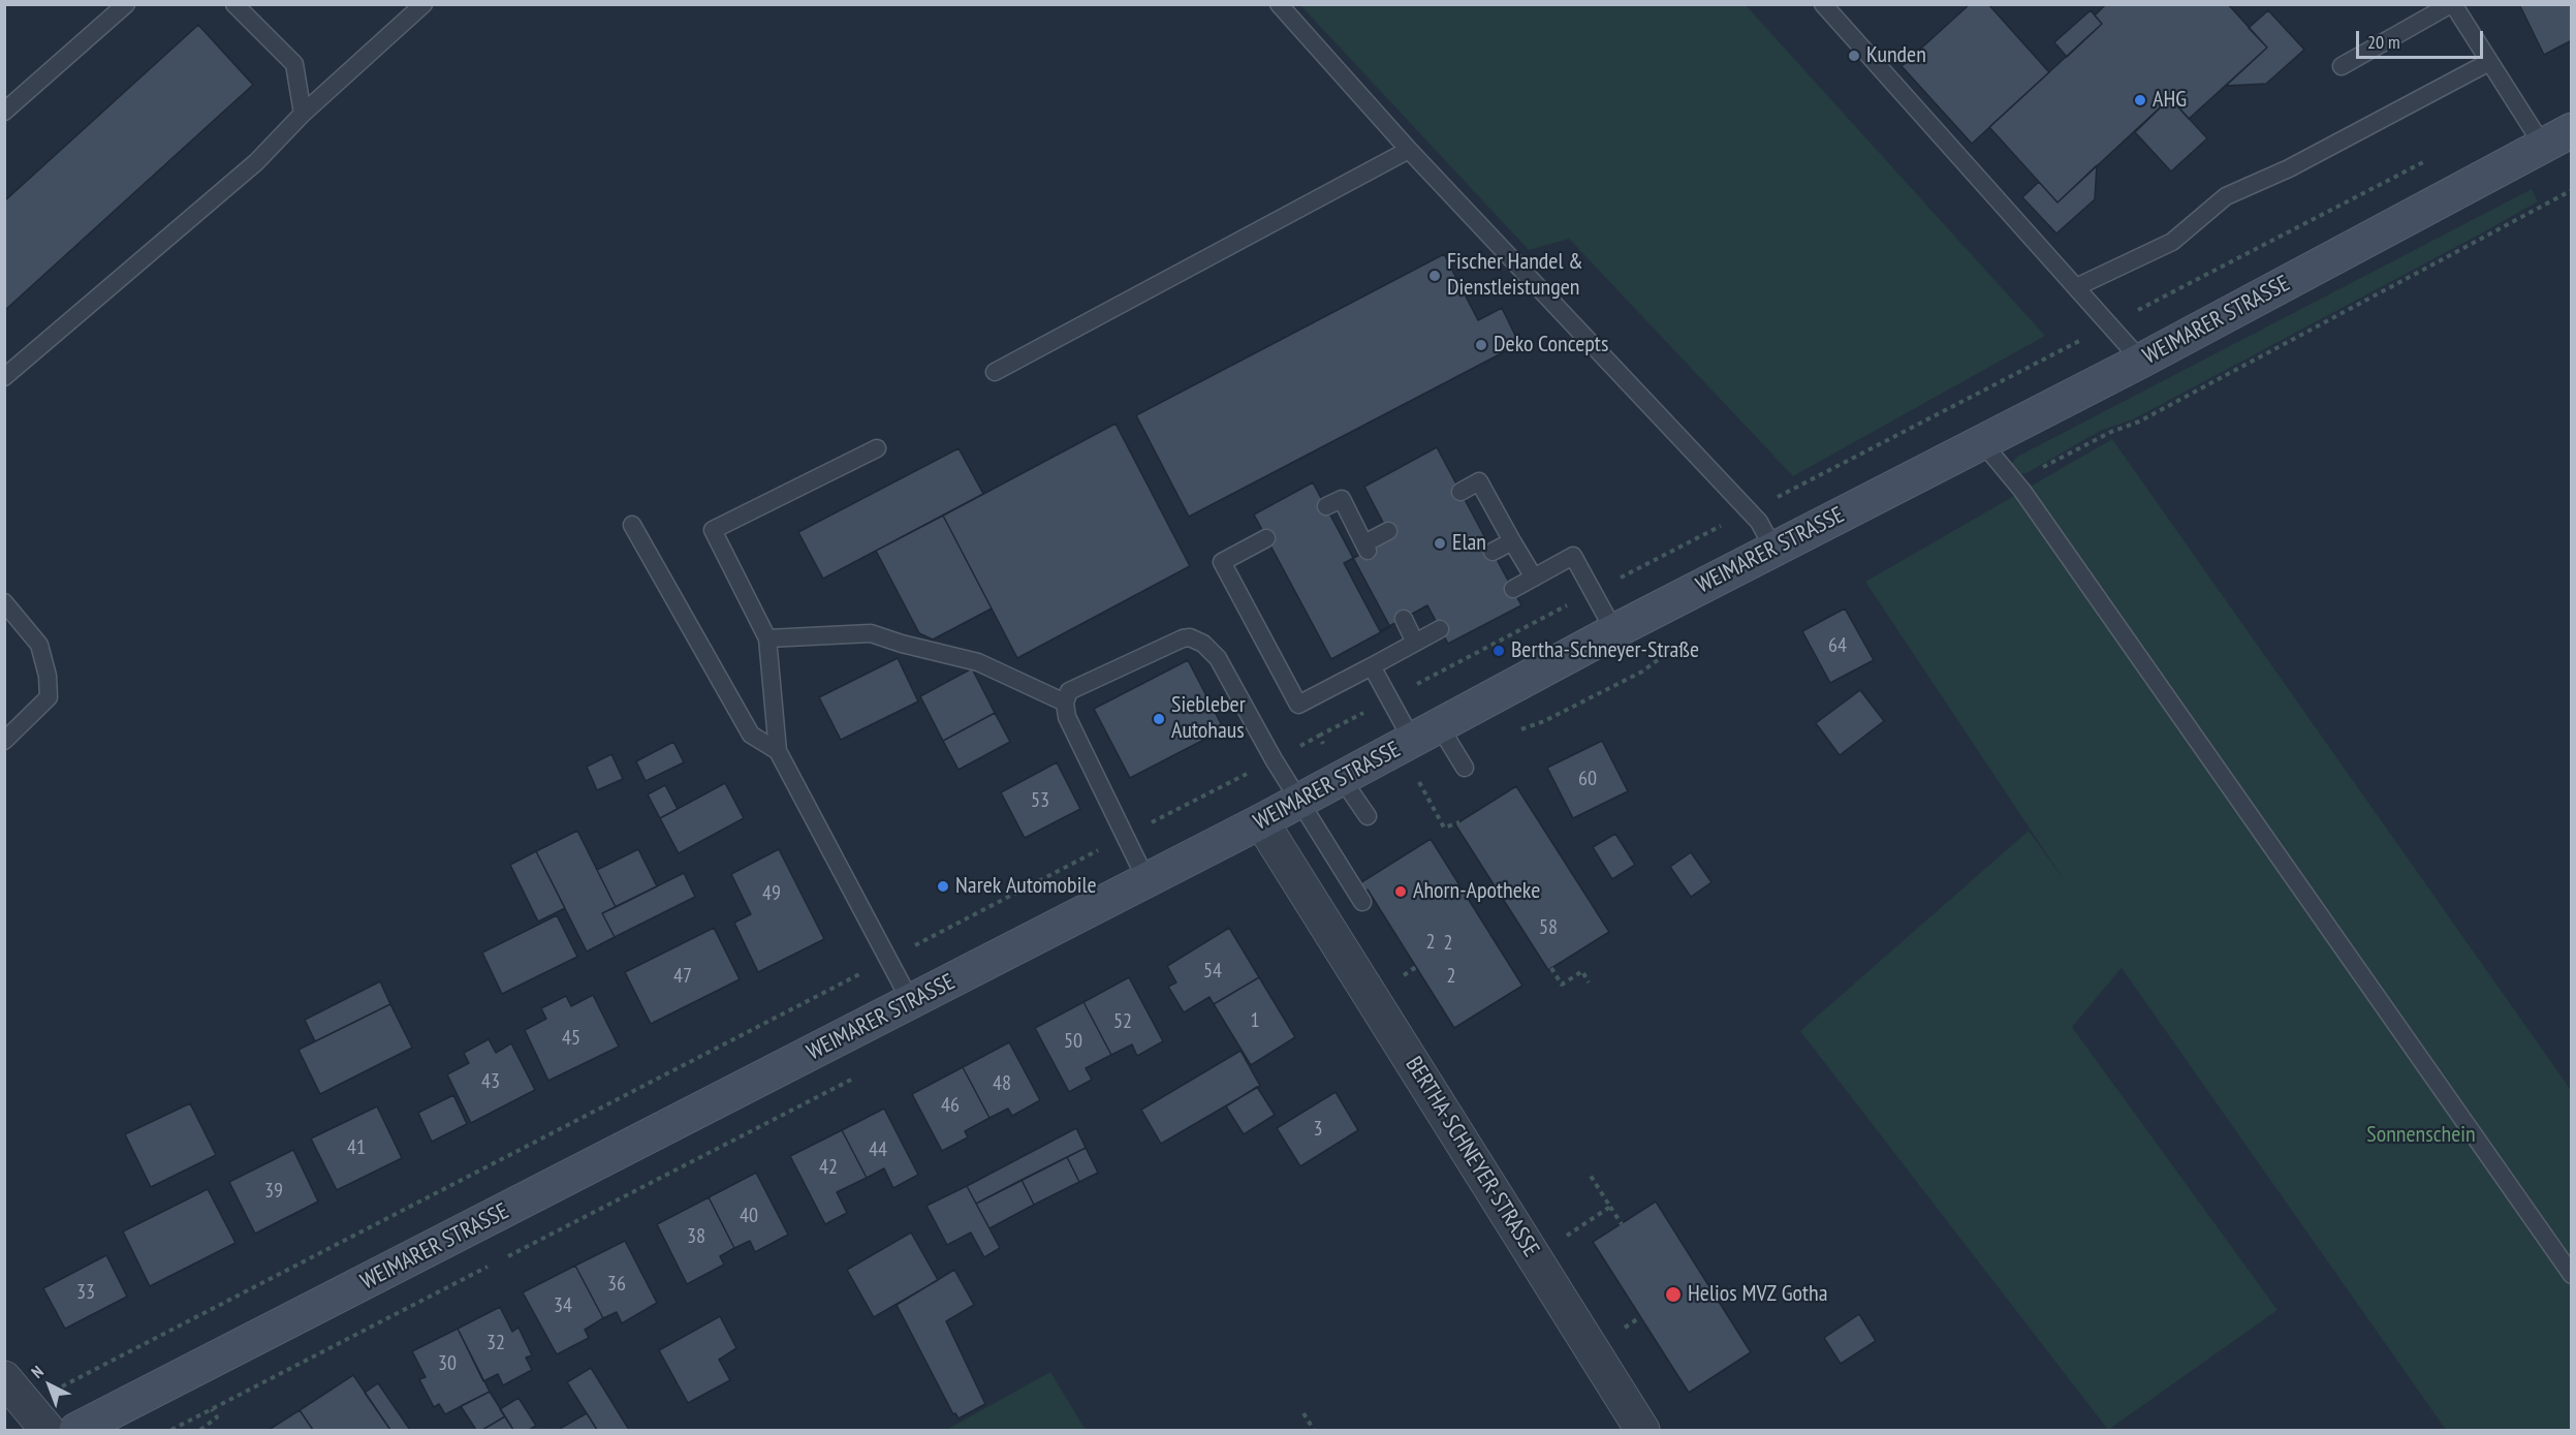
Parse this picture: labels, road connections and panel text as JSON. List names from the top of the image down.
{
  "streets": {
    "street": ["WEIMARER STRASSE", "BERTHA-SCHNEYER-STRASSE"]
  },
  "crossings": [
    ["WEIMARER STRASSE", "BERTHA-SCHNEYER-STRASSE"]
  ],
  "parks": ["Sonnenschein"],
  "places": [
    "Kunden",
    "AHG",
    "Fischer Handel & Dienstleistungen",
    "Deko Concepts",
    "Elan",
    "Bertha-Schneyer-Straße",
    "Siebleber Autohaus",
    "Narek Automobile",
    "Ahorn-Apotheke",
    "Helios MVZ Gotha"
  ],
  "house_numbers": [
    "64",
    "60",
    "53",
    "49",
    "58",
    "2",
    "2",
    "54",
    "47",
    "2",
    "1",
    "52",
    "45",
    "50",
    "43",
    "48",
    "46",
    "3",
    "41",
    "44",
    "42",
    "39",
    "40",
    "38",
    "36",
    "33",
    "34",
    "32",
    "30"
  ],
  "scale_bar": "20 m",
  "north": "top left"
}
